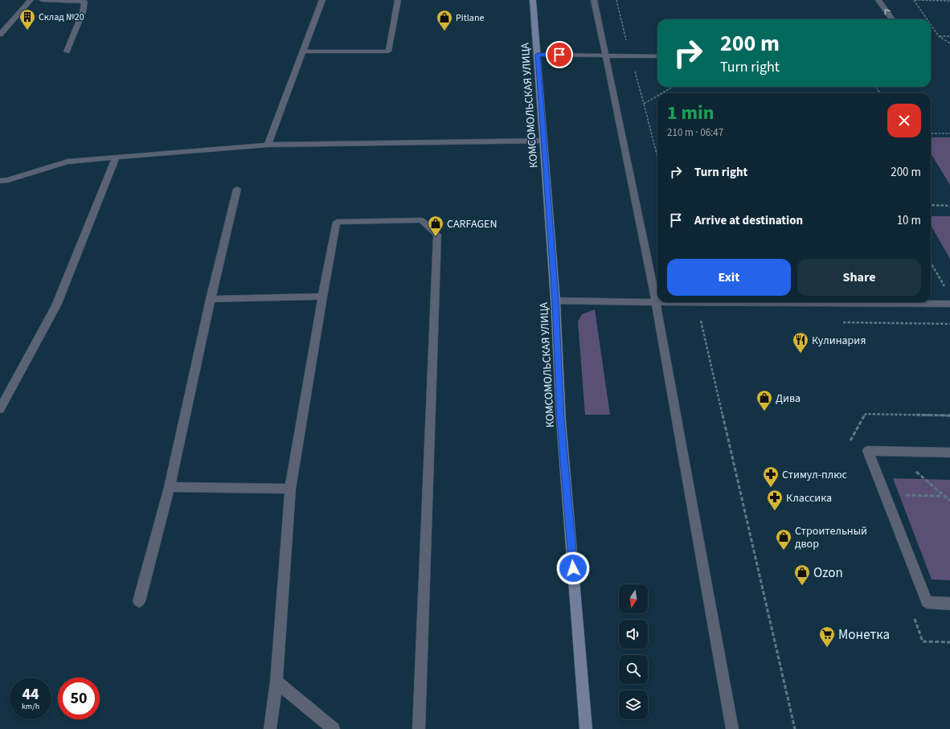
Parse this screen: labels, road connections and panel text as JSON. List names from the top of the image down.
{
  "streets": {
    "main road": ["КОМСОМОЛЬСКАЯ УЛИЦА"]
  },
  "places": {
    "building": ["Склад №20"],
    "shop": [
      "Pitlane",
      "CARFAGEN",
      "Дива",
      "Строительный двор",
      "Ozon"
    ],
    "restaurant": ["Кулинария"],
    "pharmacy": ["Стимул-плюс", "Классика"],
    "supermarket": ["Монетка"]
  },
  "north": "bottom",
  "page": {
    "turn": ["200 m", "Turn right"],
    "heading": ["1 min", "210 m · 06:47"],
    "list": [
      {
        "name": "Turn right",
        "value": "200 m"
      },
      {
        "name": "Arrive at destination",
        "value": "10 m"
      }
    ],
    "buttons": ["Exit", "Share"],
    "speed": "44 km/h",
    "limit": "50"
  }
}
